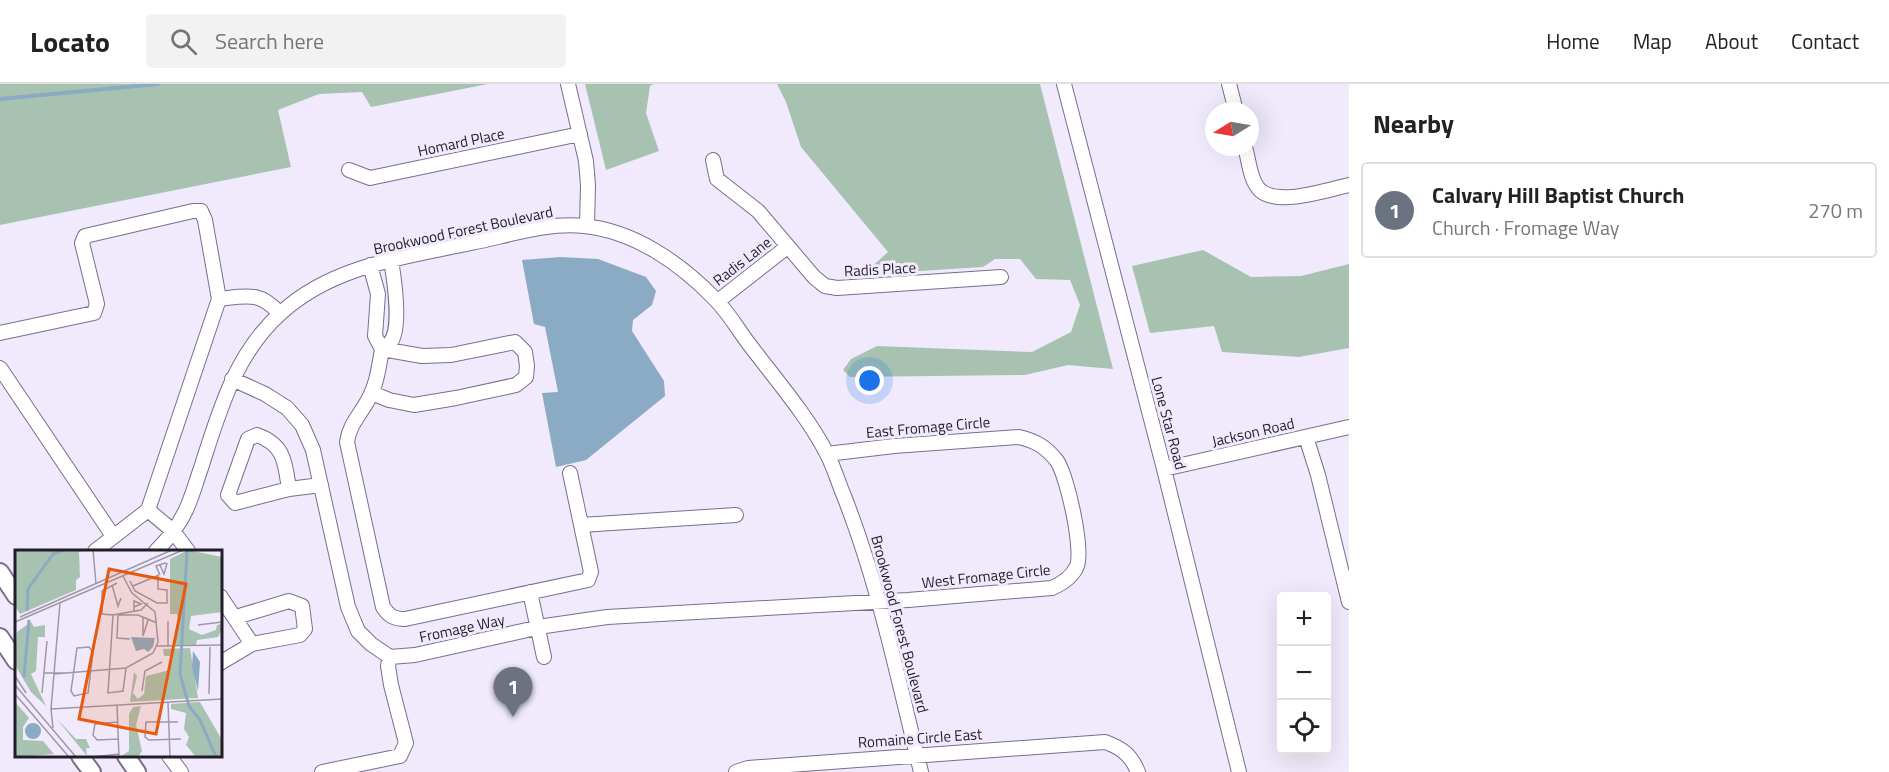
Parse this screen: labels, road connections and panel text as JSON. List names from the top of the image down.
{
  "streets": {
    "street": [
      "Homard Place",
      "Brookwood Forest Boulevard",
      "Radis Lane",
      "Radis Place",
      "Lone Star Road",
      "East Fromage Circle",
      "Jackson Road",
      "West Fromage Circle",
      "Fromage Way",
      "Romaine Circle East"
    ]
  },
  "crossings": [
    ["Brookwood Forest Boulevard", "Radis Lane"],
    ["Brookwood Forest Boulevard", "East Fromage Circle"],
    ["Brookwood Forest Boulevard", "West Fromage Circle"],
    ["Brookwood Forest Boulevard", "Fromage Way"],
    ["Brookwood Forest Boulevard", "Romaine Circle East"],
    ["Radis Lane", "Radis Place"],
    ["Lone Star Road", "Jackson Road"],
    ["East Fromage Circle", "West Fromage Circle"],
    ["West Fromage Circle", "Fromage Way"]
  ],
  "north": "left",
  "page": {
    "header": "Locato",
    "search": "Search here",
    "nav": [
      "Home",
      "Map",
      "About",
      "Contact"
    ],
    "heading": "Nearby",
    "list": [
      {
        "mark": "1",
        "name": "Calvary Hill Baptist Church",
        "note": "Church · Fromage Way",
        "value": "270 m"
      }
    ],
    "map_buttons": ["+", "−"],
    "pins": "1"
  }
}
